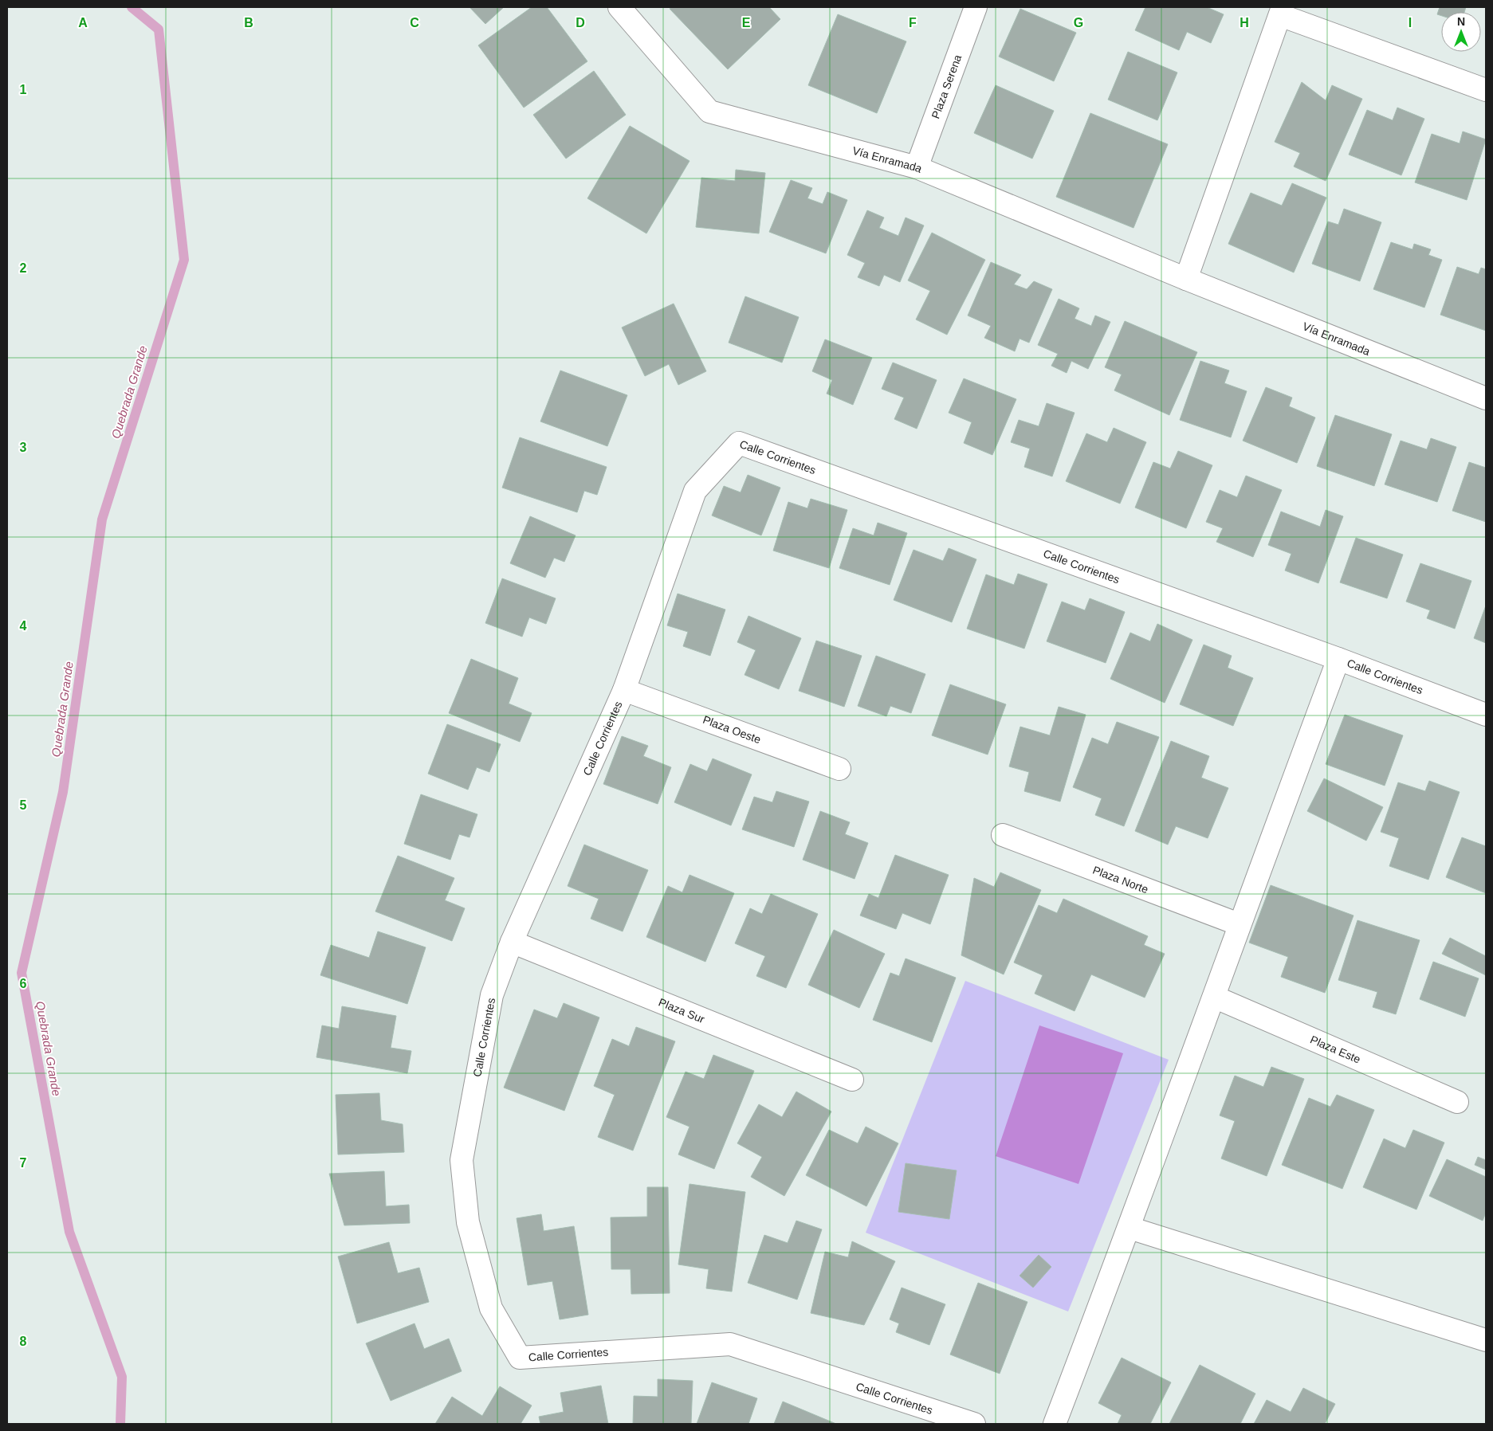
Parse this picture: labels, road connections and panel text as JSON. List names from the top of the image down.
{
  "streets": {
    "street": [
      "Plaza Serena",
      "Vía Enramada",
      "Calle Corrientes",
      "Plaza Oeste",
      "Plaza Norte",
      "Plaza Sur",
      "Plaza Este"
    ]
  },
  "crossings": [
    ["Plaza Serena", "Vía Enramada"],
    ["Calle Corrientes", "Plaza Oeste"],
    ["Calle Corrientes", "Plaza Sur"]
  ],
  "water": ["Quebrada Grande"],
  "north": "top",
  "grid": {
    "columns": [
      "A",
      "B",
      "C",
      "D",
      "E",
      "F",
      "G",
      "H",
      "I"
    ],
    "rows": [
      "1",
      "2",
      "3",
      "4",
      "5",
      "6",
      "7",
      "8"
    ]
  }
}
